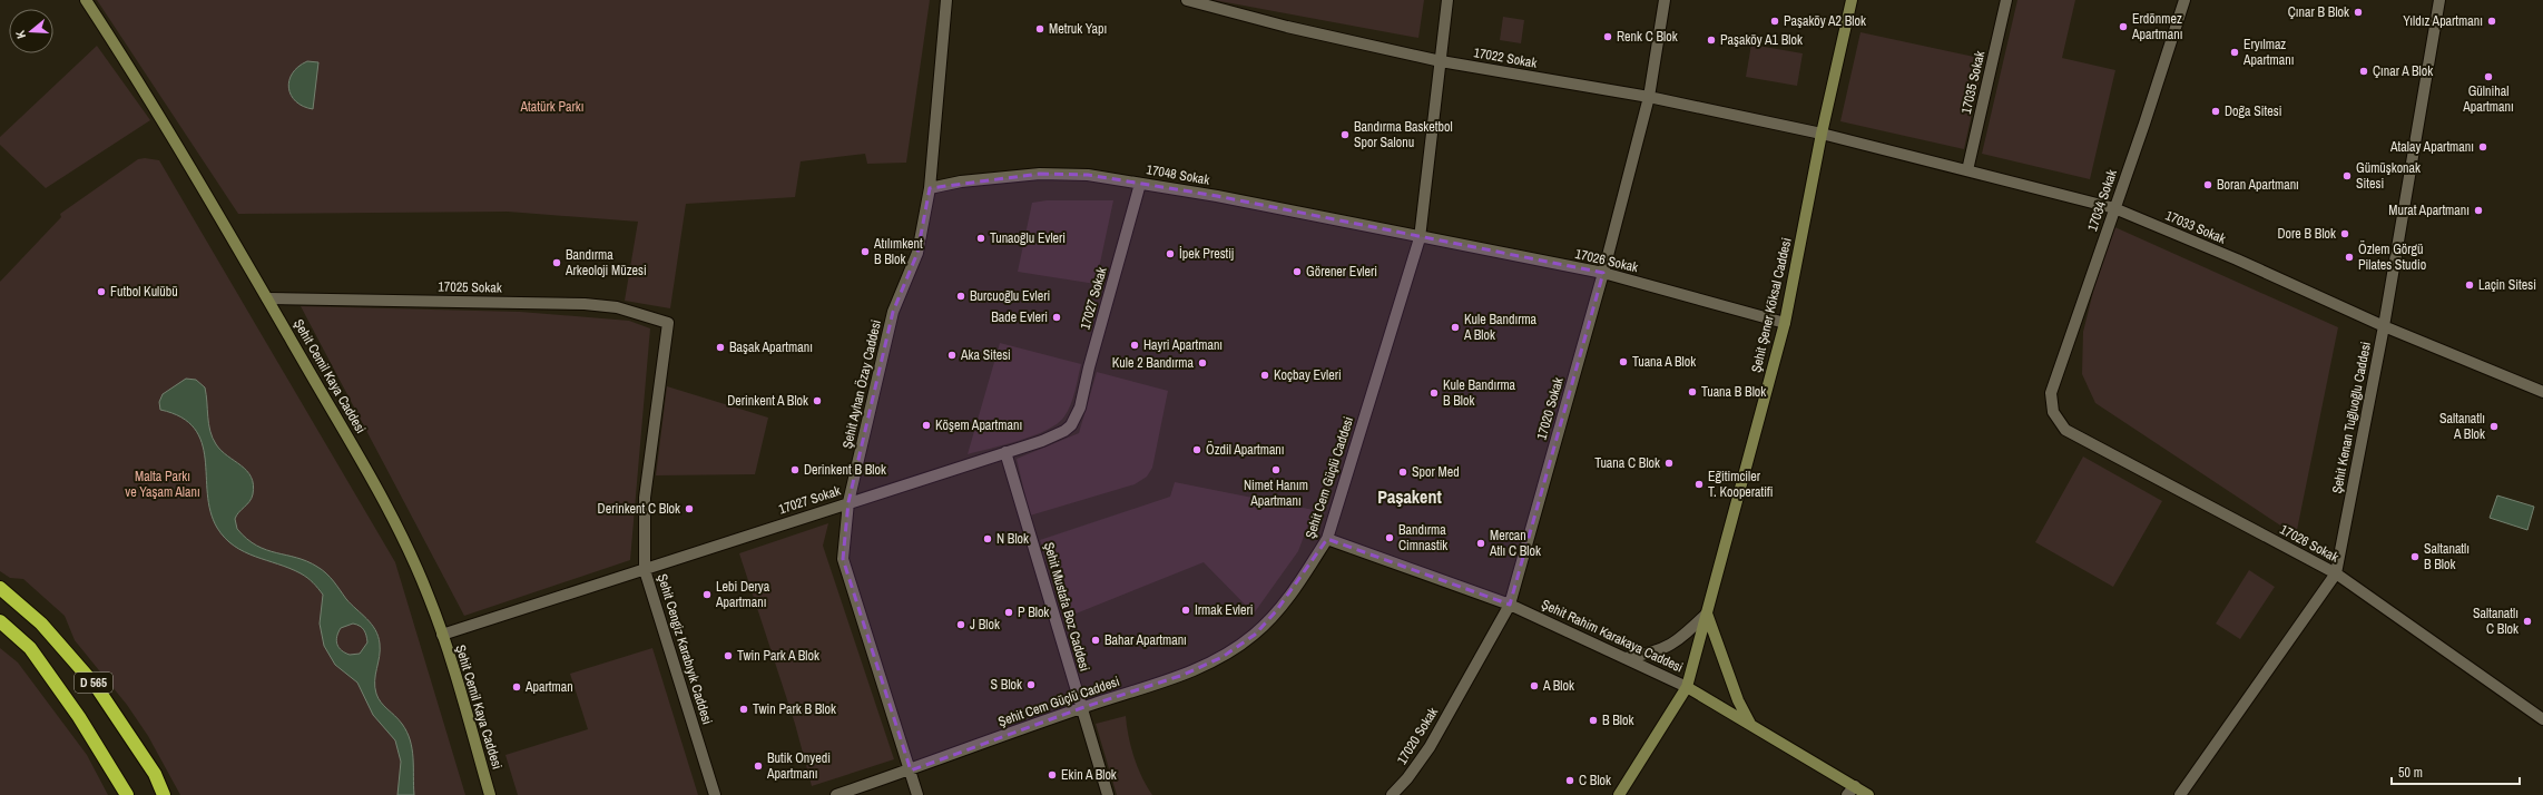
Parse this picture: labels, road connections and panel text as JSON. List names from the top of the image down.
{
  "streets": {
    "highway": ["D 565"],
    "main road": ["Şehit Şener Köksal Caddesi", "Şehit Cemil Kaya Caddesi", "Şehit Rahim Karakaya Caddesi"],
    "street": [
      "17022 Sokak",
      "17035 Sokak",
      "17048 Sokak",
      "17034 Sokak",
      "17033 Sokak",
      "17026 Sokak",
      "17025 Sokak",
      "17027 Sokak",
      "Şehit Ayhan Özay Caddesi",
      "17020 Sokak",
      "Şehit Kenan Tuğluoğlu Caddesi",
      "Şehit Cem Güçlü Caddesi",
      "Şehit Mustafa Boz Caddesi",
      "Şehit Cengiz Karabıyık Caddesi"
    ]
  },
  "crossings": [
    ["17022 Sokak", "17033 Sokak"],
    ["17022 Sokak", "Şehit Şener Köksal Caddesi"],
    ["17022 Sokak", "17020 Sokak"],
    ["17022 Sokak", "Şehit Cem Güçlü Caddesi"],
    ["17035 Sokak", "17033 Sokak"],
    ["17048 Sokak", "17026 Sokak"],
    ["17048 Sokak", "17027 Sokak"],
    ["17048 Sokak", "Şehit Ayhan Özay Caddesi"],
    ["17048 Sokak", "Şehit Cem Güçlü Caddesi"],
    ["17034 Sokak", "17033 Sokak"],
    ["17034 Sokak", "17026 Sokak"],
    ["17033 Sokak", "Şehit Şener Köksal Caddesi"],
    ["17033 Sokak", "Şehit Kenan Tuğluoğlu Caddesi"],
    ["17026 Sokak", "Şehit Şener Köksal Caddesi"],
    ["17026 Sokak", "17020 Sokak"],
    ["17026 Sokak", "Şehit Kenan Tuğluoğlu Caddesi"],
    ["17026 Sokak", "Şehit Cem Güçlü Caddesi"],
    ["17025 Sokak", "Şehit Cemil Kaya Caddesi"],
    ["17025 Sokak", "Şehit Cengiz Karabıyık Caddesi"],
    ["17027 Sokak", "Şehit Cemil Kaya Caddesi"],
    ["17027 Sokak", "Şehit Ayhan Özay Caddesi"],
    ["17027 Sokak", "Şehit Mustafa Boz Caddesi"],
    ["17027 Sokak", "Şehit Cengiz Karabıyık Caddesi"],
    ["Şehit Şener Köksal Caddesi", "Şehit Rahim Karakaya Caddesi"],
    ["Şehit Ayhan Özay Caddesi", "Şehit Cem Güçlü Caddesi"],
    ["17020 Sokak", "Şehit Rahim Karakaya Caddesi"],
    ["Şehit Cem Güçlü Caddesi", "Şehit Mustafa Boz Caddesi"],
    ["Şehit Cem Güçlü Caddesi", "Şehit Rahim Karakaya Caddesi"]
  ],
  "districts": ["Paşakent"],
  "parks": ["Atatürk Parkı", "Malta Parkı ve Yaşam Alanı"],
  "places": [
    "Çınar B Blok",
    "Paşaköy A2 Blok",
    "Yıldız Apartmanı",
    "Erdönmez Apartmanı",
    "Metruk Yapı",
    "Renk C Blok",
    "Paşaköy A1 Blok",
    "Eryılmaz Apartmanı",
    "Çınar A Blok",
    "Gülnihal Apartmanı",
    "Doğa Sitesi",
    "Bandırma Basketbol Spor Salonu",
    "Atalay Apartmanı",
    "Gümüşkonak Sitesi",
    "Boran Apartmanı",
    "Murat Apartmanı",
    "Dore B Blok",
    "Tunaoğlu Evleri",
    "Atılımkent B Blok",
    "İpek Prestij",
    "Özlem Görgü Pilates Studio",
    "Bandırma Arkeoloji Müzesi",
    "Görener Evleri",
    "Laçin Sitesi",
    "Futbol Kulübü",
    "Burcuoğlu Evleri",
    "Bade Evleri",
    "Kule Bandırma A Blok",
    "Hayri Apartmanı",
    "Başak Apartmanı",
    "Aka Sitesi",
    "Tuana A Blok",
    "Kule 2 Bandırma",
    "Koçbay Evleri",
    "Tuana B Blok",
    "Kule Bandırma B Blok",
    "Derinkent A Blok",
    "Köşem Apartmanı",
    "Saltanatlı A Blok",
    "Özdil Apartmanı",
    "Tuana C Blok",
    "Derinkent B Blok",
    "Nimet Hanım Apartmanı",
    "Spor Med",
    "Eğitimciler T. Kooperatifi",
    "Derinkent C Blok",
    "Bandırma Cimnastik",
    "N Blok",
    "Mercan Atlı C Blok",
    "Saltanatlı B Blok",
    "Lebi Derya Apartmanı",
    "Irmak Evleri",
    "P Blok",
    "Saltanatlı C Blok",
    "J Blok",
    "Bahar Apartmanı",
    "Twin Park A Blok",
    "S Blok",
    "A Blok",
    "Apartman",
    "Twin Park B Blok",
    "B Blok",
    "Butik Onyedi Apartmanı",
    "Ekin A Blok",
    "C Blok"
  ],
  "scale_bar": "50 m",
  "north": "left"
}
